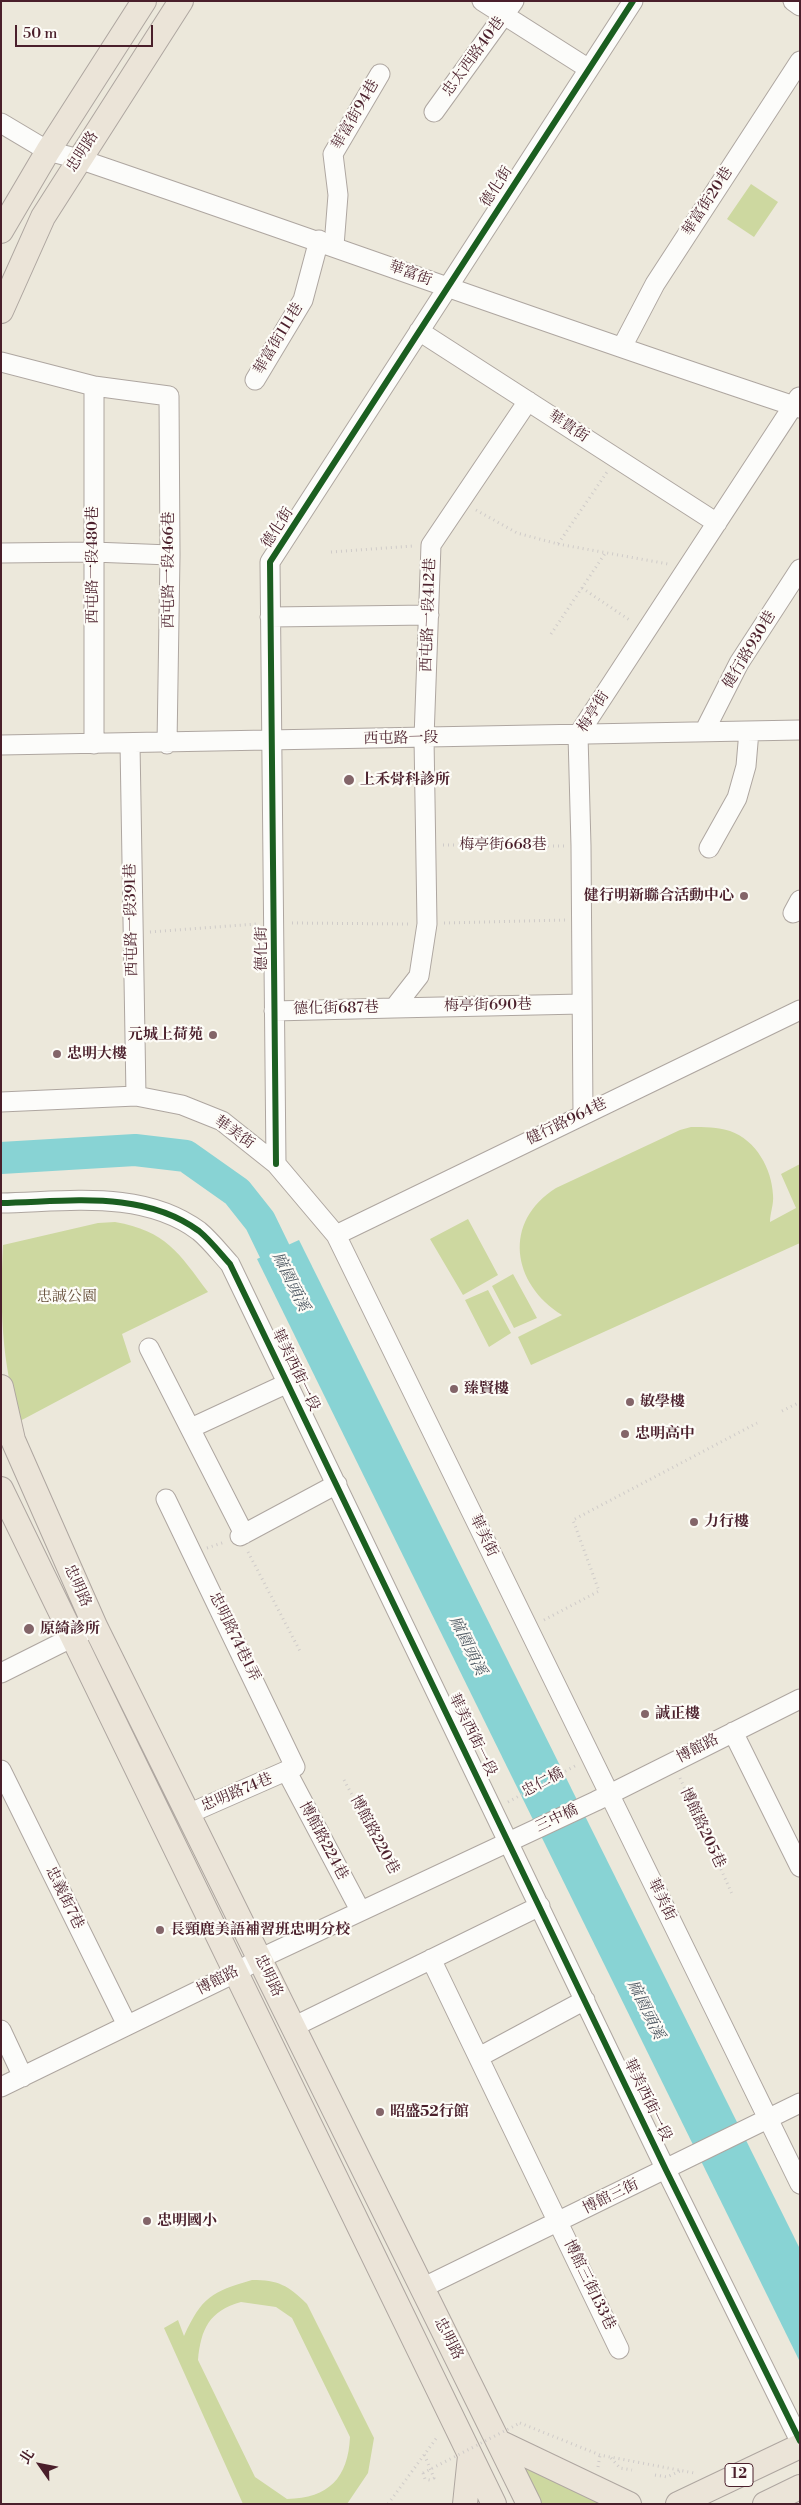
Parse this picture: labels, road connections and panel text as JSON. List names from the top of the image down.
{
  "streets": {
    "main road": ["忠明路", "12"],
    "street": [
      "忠太西路40巷",
      "華富街94巷",
      "德化街",
      "華富街20巷",
      "華富街",
      "華富街111巷",
      "華貴街",
      "西屯路一段480巷",
      "西屯路一段466巷",
      "西屯路一段412巷",
      "健行路930巷",
      "梅亭街",
      "西屯路一段",
      "西屯路一段391巷",
      "梅亭街690巷",
      "德化街687巷",
      "健行路964巷",
      "華美街",
      "華美西街一段",
      "忠明路74巷1弄",
      "博館路",
      "忠明路74巷",
      "三中橋",
      "博館路224巷",
      "忠義街7巷",
      "博館三街",
      "博館三街133巷"
    ],
    "path": [
      "梅亭街668巷",
      "忠仁橋",
      "博館路205巷",
      "博館路220巷"
    ]
  },
  "crossings": [
    ["華富街94巷", "華富街"],
    ["華富街94巷", "華富街111巷"],
    ["忠明路", "華富街"],
    ["忠明路", "博館路"],
    ["忠明路", "忠明路74巷"],
    ["忠明路", "博館三街"],
    ["德化街", "華富街"],
    ["德化街", "華貴街"],
    ["德化街", "西屯路一段"],
    ["德化街", "德化街687巷"],
    ["德化街", "華美街"],
    ["華富街20巷", "華富街"],
    ["華富街", "華富街111巷"],
    ["華富街", "梅亭街"],
    ["華貴街", "西屯路一段412巷"],
    ["華貴街", "梅亭街"],
    ["西屯路一段480巷", "西屯路一段466巷"],
    ["西屯路一段480巷", "西屯路一段"],
    ["西屯路一段466巷", "西屯路一段"],
    ["西屯路一段412巷", "西屯路一段"],
    ["健行路930巷", "西屯路一段"],
    ["梅亭街", "西屯路一段"],
    ["梅亭街", "梅亭街668巷"],
    ["梅亭街", "梅亭街690巷"],
    ["梅亭街", "健行路964巷"],
    ["西屯路一段", "西屯路一段391巷"],
    ["梅亭街668巷", "德化街687巷"],
    ["西屯路一段391巷", "華美街"],
    ["梅亭街690巷", "德化街687巷"],
    ["健行路964巷", "華美街"],
    ["華美街", "博館路"],
    ["華美街", "忠仁橋"],
    ["華美街", "三中橋"],
    ["華美街", "博館三街"],
    ["華美西街一段", "博館路"],
    ["華美西街一段", "忠仁橋"],
    ["華美西街一段", "三中橋"],
    ["華美西街一段", "博館三街"],
    ["忠明路74巷1弄", "忠明路74巷"],
    ["忠明路74巷1弄", "博館路224巷"],
    ["博館路", "三中橋"],
    ["博館路", "博館路205巷"],
    ["博館路", "博館路220巷"],
    ["博館路", "博館路224巷"],
    ["博館路", "忠義街7巷"],
    ["忠明路74巷", "博館路224巷"],
    ["博館三街", "博館三街133巷"]
  ],
  "water": ["麻園頭溪"],
  "parks": ["忠誠公園"],
  "places": [
    "上禾骨科診所",
    "健行明新聯合活動中心",
    "元城上荷苑",
    "忠明大樓",
    "臻賢樓",
    "敏學樓",
    "忠明高中",
    "力行樓",
    "原綺診所",
    "誠正樓",
    "長頸鹿美語補習班忠明分校",
    "昭盛52行館",
    "忠明國小"
  ],
  "scale_bar": "50 m",
  "north": "top left"
}
